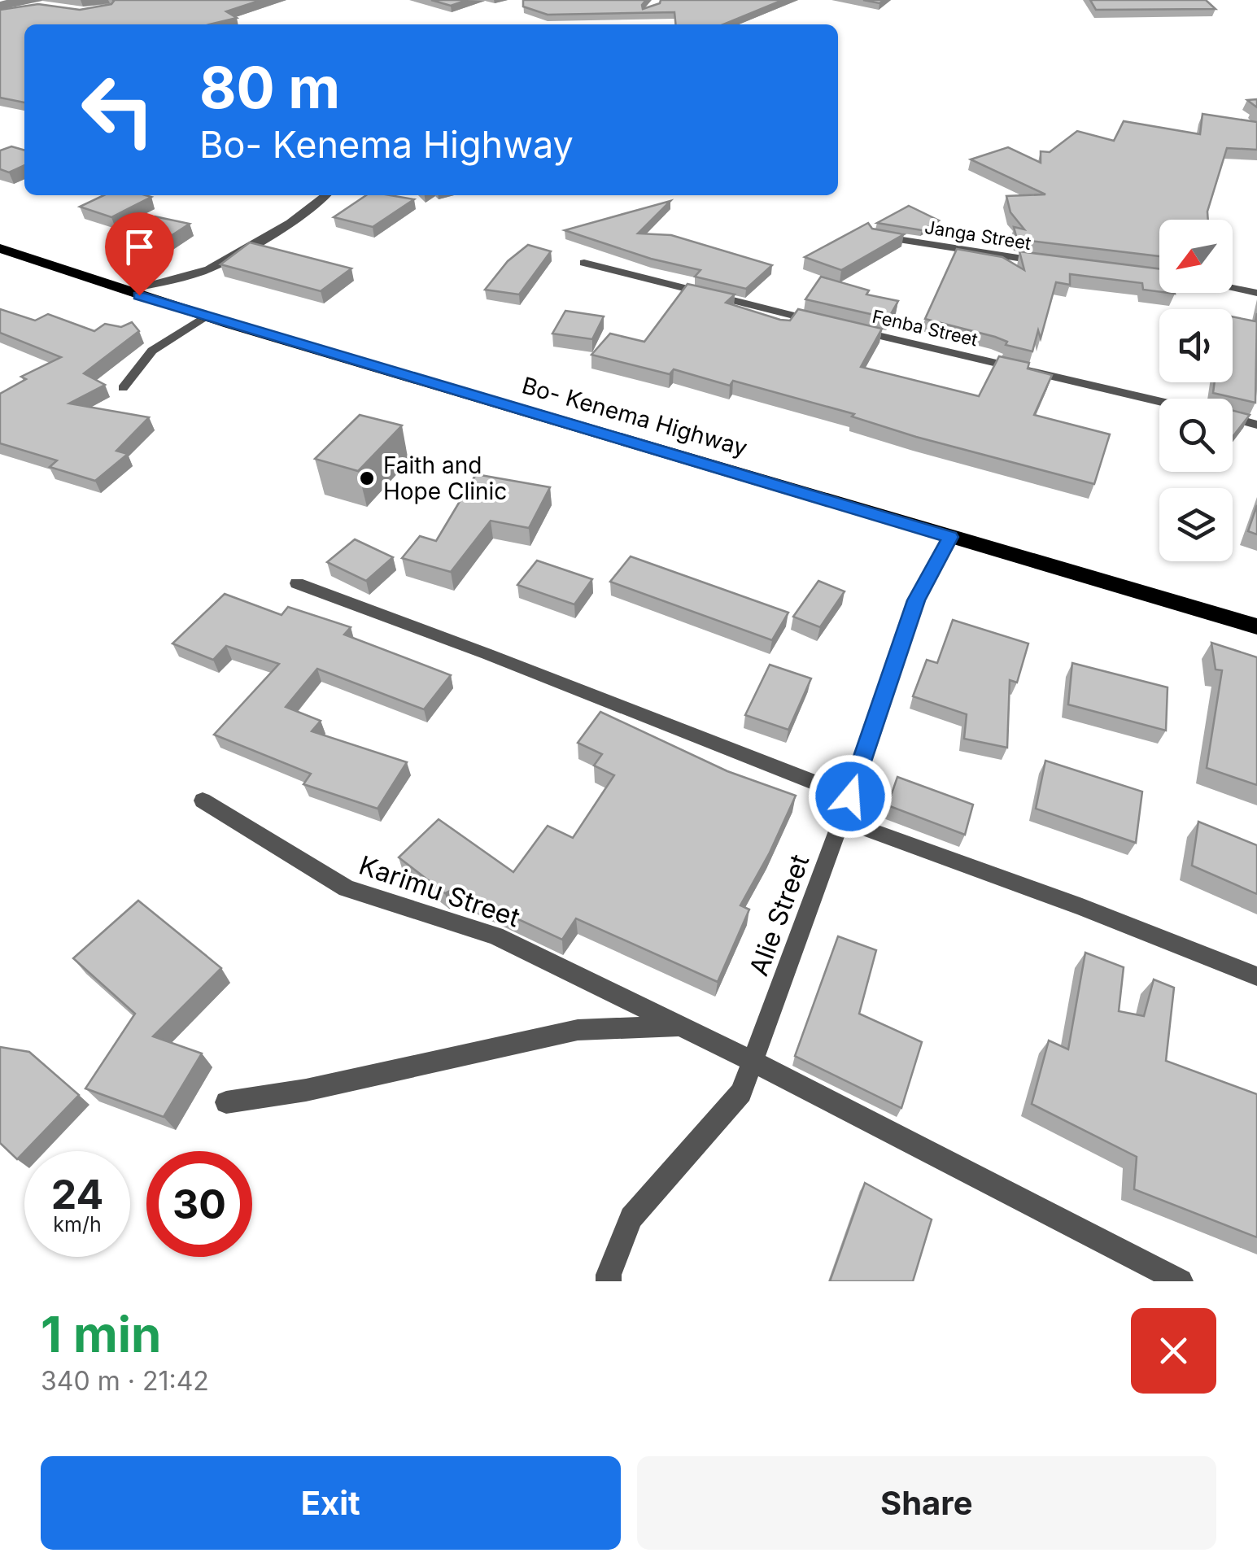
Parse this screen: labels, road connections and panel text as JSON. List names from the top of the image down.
{
  "streets": {
    "highway": ["Bo- Kenema Highway"],
    "street": [
      "Janga Street",
      "Fenba Street",
      "Karimu Street",
      "Alie Street"
    ]
  },
  "crossings": [
    ["Bo- Kenema Highway", "Alie Street"],
    ["Karimu Street", "Alie Street"]
  ],
  "places": ["Faith and Hope Clinic"],
  "north": "bottom left",
  "page": {
    "turn": ["80 m", "Bo- Kenema Highway"],
    "speed": "24 km/h",
    "limit": "30",
    "heading": ["1 min", "340 m · 21:42"],
    "buttons": ["Exit", "Share"]
  }
}
